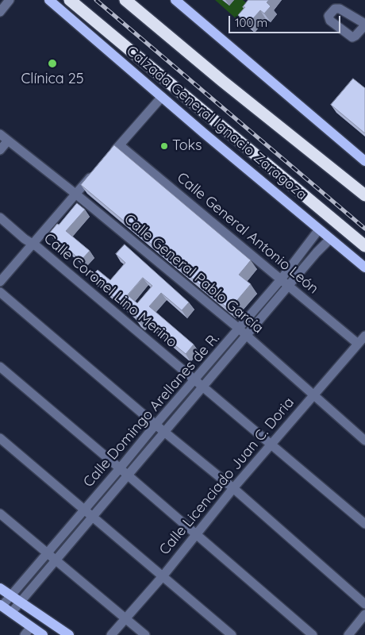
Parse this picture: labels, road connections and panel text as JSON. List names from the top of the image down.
{
  "streets": {
    "highway": ["Calzada General Ignacio Zaragoza"],
    "street": [
      "Calle General Antonio León",
      "Calle General Pablo García",
      "Calle Coronel Lino Merino",
      "Calle Domingo Arellanes de R.",
      "Calle Licenciado Juan C. Doria"
    ]
  },
  "crossings": [
    ["Calzada General Ignacio Zaragoza", "Calle Domingo Arellanes de R."],
    ["Calle General Antonio León", "Calle Domingo Arellanes de R."],
    ["Calle General Antonio León", "Calle Licenciado Juan C. Doria"],
    ["Calle General Pablo García", "Calle Domingo Arellanes de R."],
    ["Calle General Pablo García", "Calle Licenciado Juan C. Doria"],
    ["Calle Coronel Lino Merino", "Calle Domingo Arellanes de R."],
    ["Calle Coronel Lino Merino", "Calle Licenciado Juan C. Doria"]
  ],
  "places": ["Clínica 25", "Toks"],
  "scale_bar": "100 m"
}
